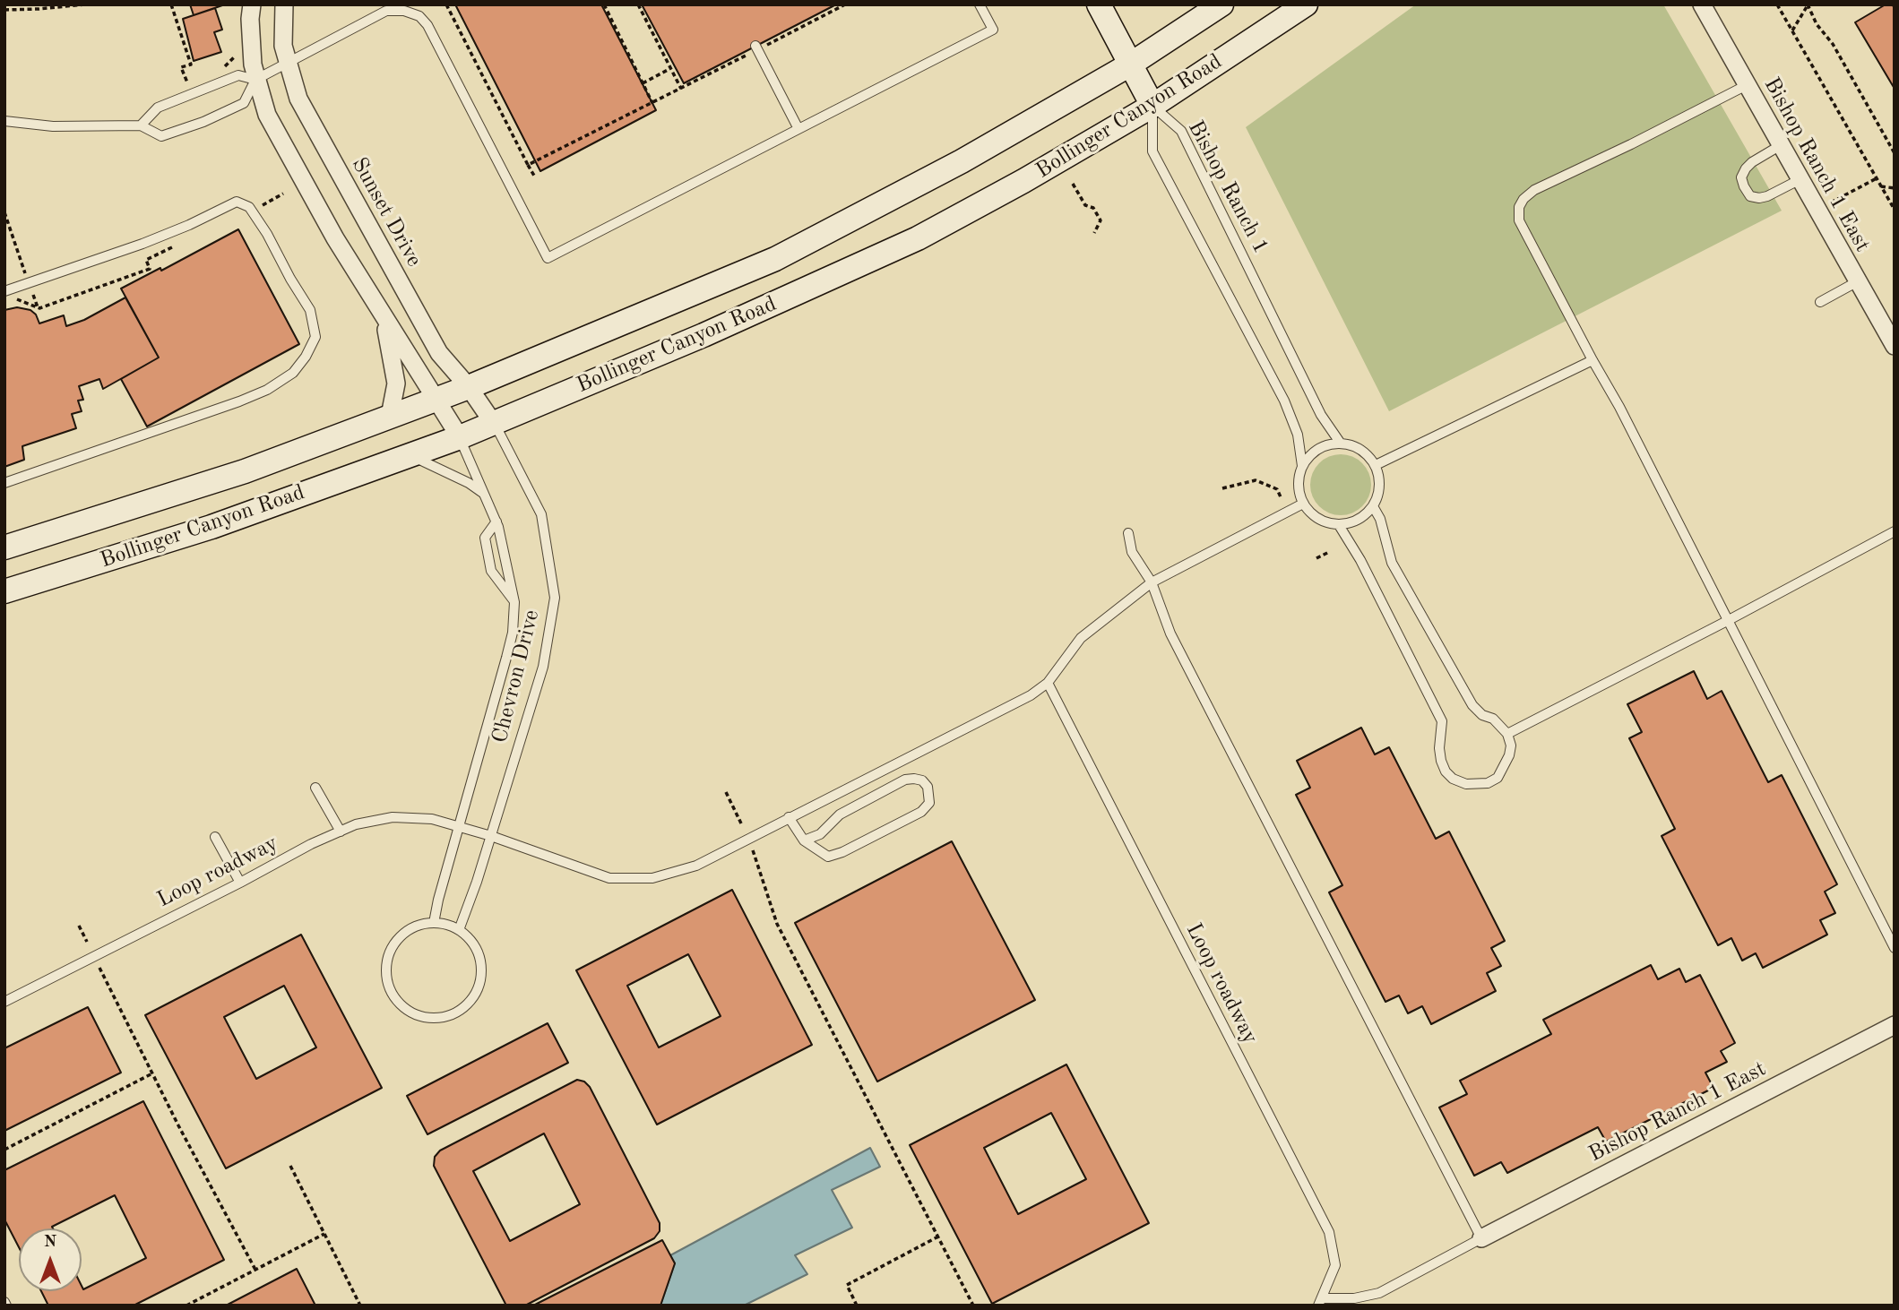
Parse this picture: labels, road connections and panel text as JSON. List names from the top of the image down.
{
  "streets": {
    "main road": ["Bollinger Canyon Road"],
    "street": ["Bishop Ranch 1 East", "Sunset Drive"],
    "lane": ["Bishop Ranch 1", "Chevron Drive", "Loop roadway"]
  },
  "crossings": [
    ["Bollinger Canyon Road", "Bishop Ranch 1"],
    ["Bollinger Canyon Road", "Sunset Drive"],
    ["Bollinger Canyon Road", "Chevron Drive"],
    ["Sunset Drive", "Chevron Drive"],
    ["Chevron Drive", "Loop roadway"]
  ],
  "north": "top"
}
